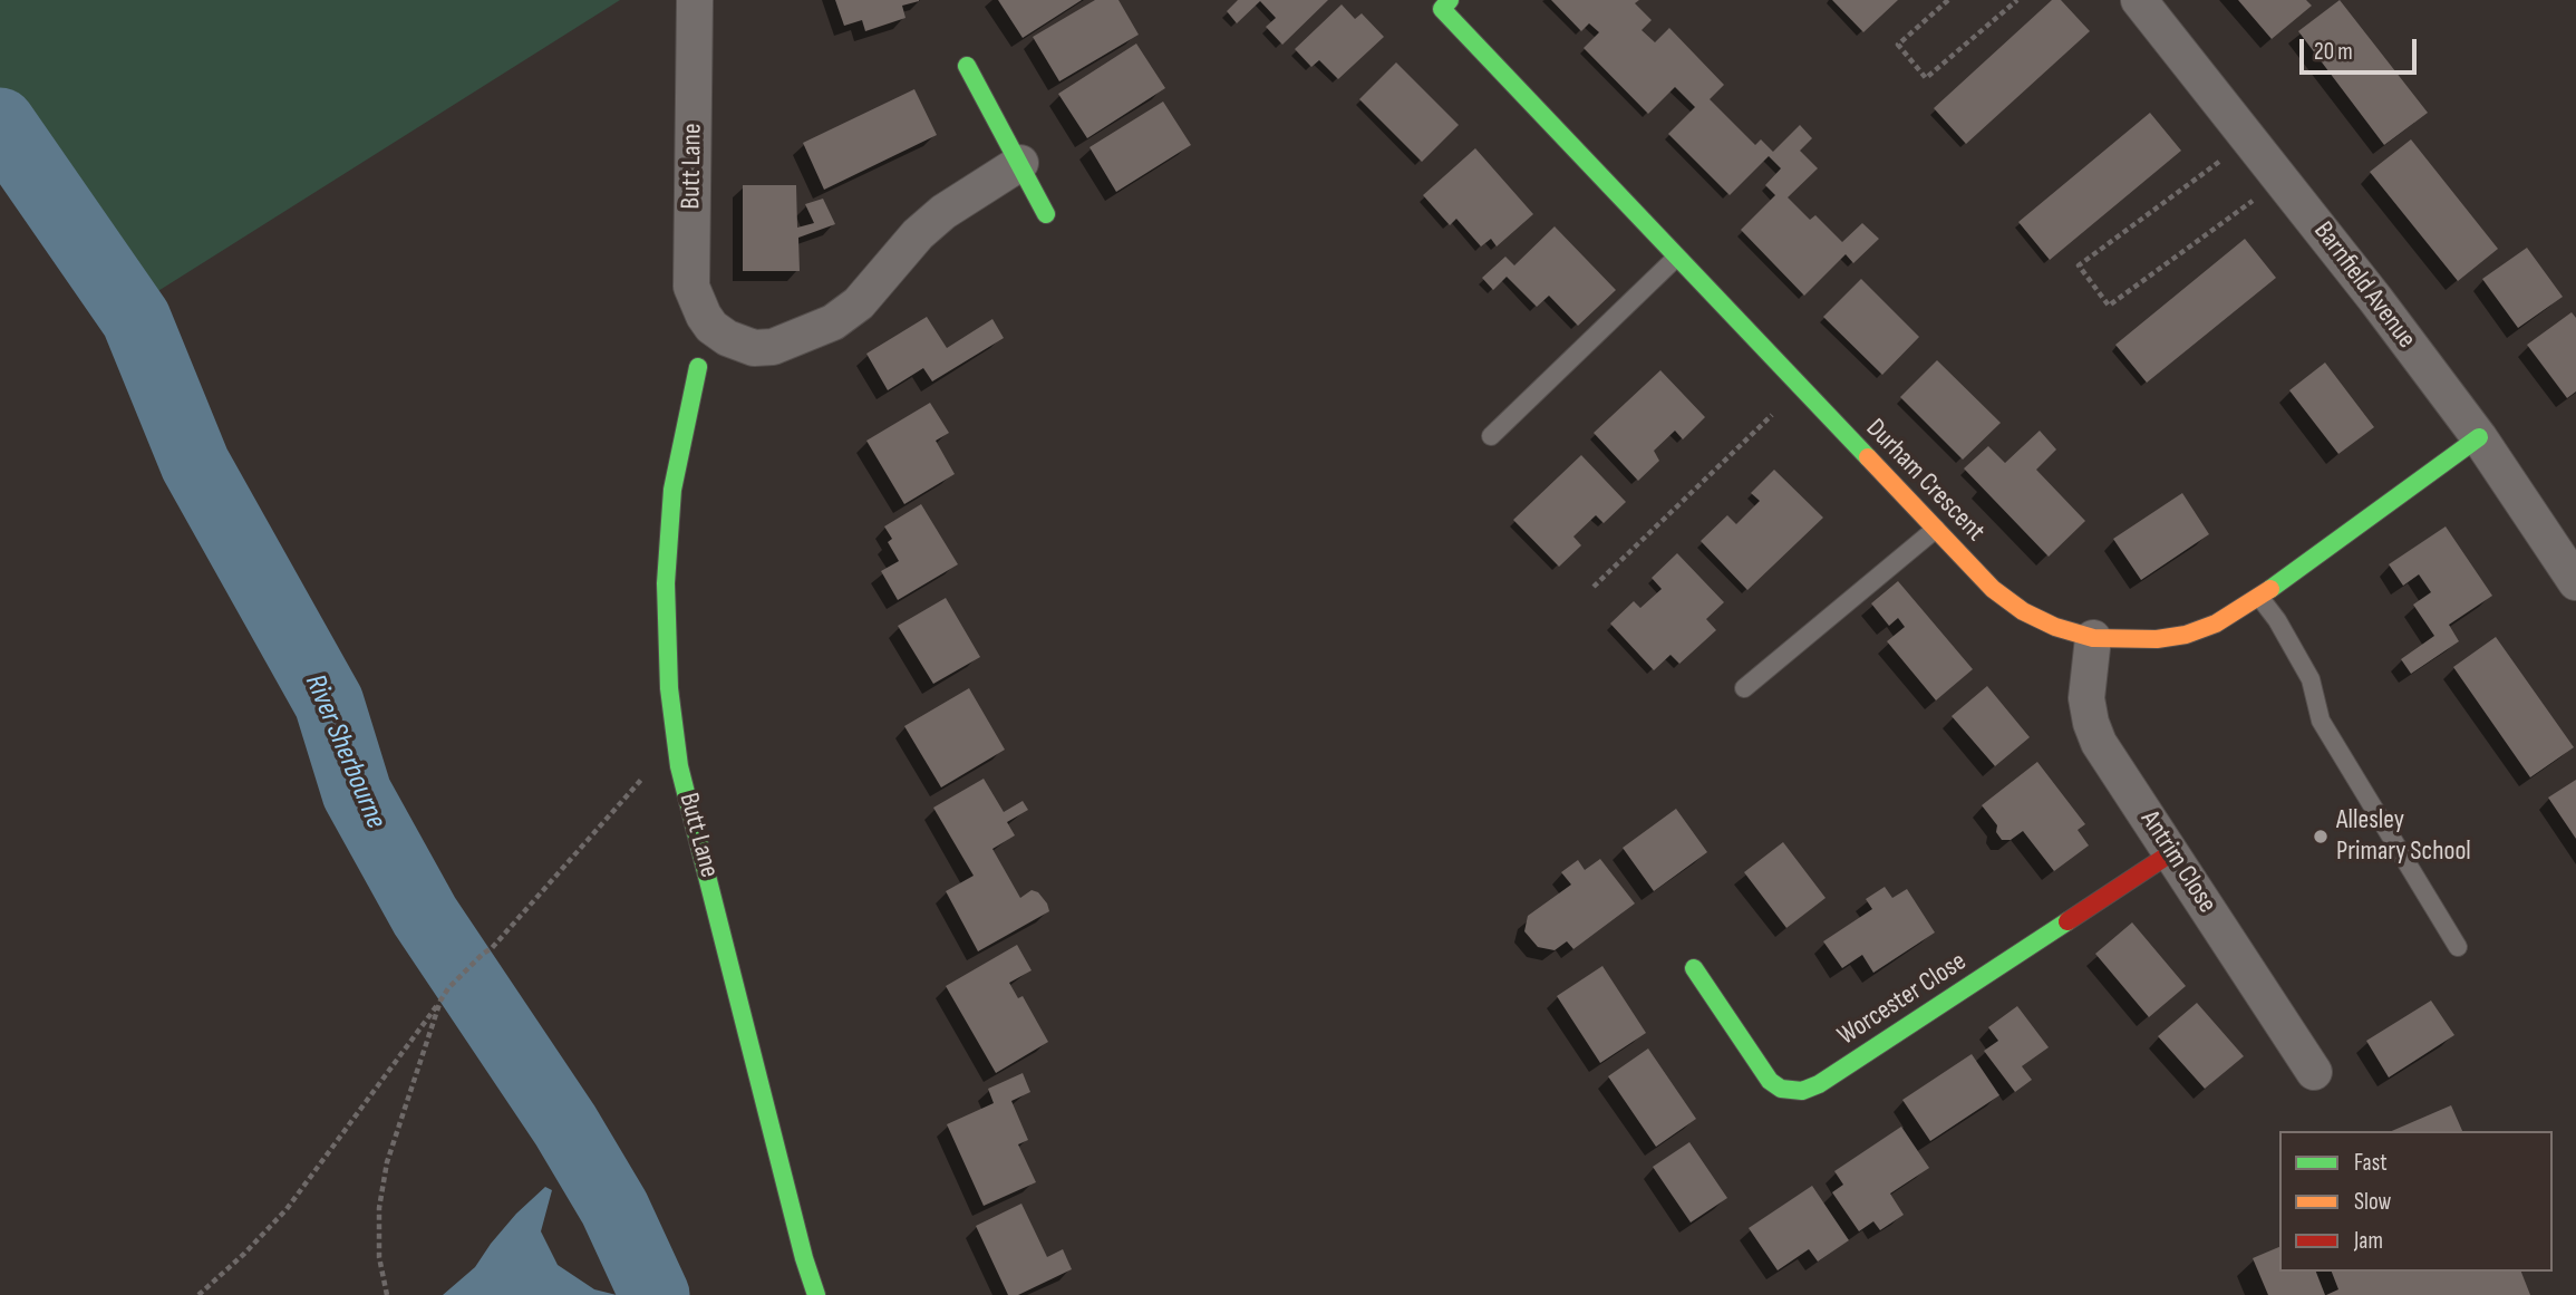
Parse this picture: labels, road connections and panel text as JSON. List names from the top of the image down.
{
  "streets": {
    "street": [
      "Butt Lane",
      "Barnfield Avenue",
      "Durham Crescent",
      "Antrim Close",
      "Worcester Close"
    ]
  },
  "crossings": [
    ["Barnfield Avenue", "Durham Crescent"],
    ["Durham Crescent", "Antrim Close"],
    ["Antrim Close", "Worcester Close"]
  ],
  "water": ["River Sherbourne"],
  "places": ["Allesley Primary School"],
  "legend": ["Fast", "Slow", "Jam"],
  "scale_bar": "20 m"
}
